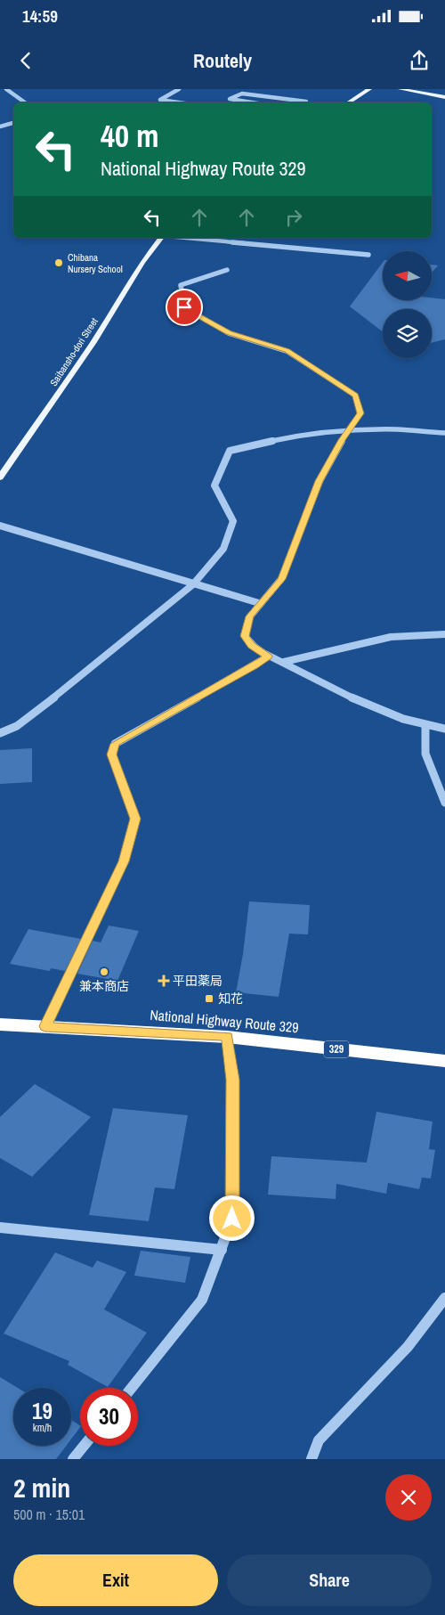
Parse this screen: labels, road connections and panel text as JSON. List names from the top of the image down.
{
  "streets": {
    "highway": ["National Highway Route 329", "329"],
    "main road": ["Saibansho-dori Street"]
  },
  "places": {
    "other": ["Chibana Nursery School", "兼本商店"],
    "health": ["平田薬局"],
    "transit": ["知花"]
  },
  "north": "left",
  "page": {
    "status": "14:59",
    "header": "Routely",
    "turn": ["40 m", "National Highway Route 329"],
    "speed": "19 km/h",
    "limit": "30",
    "heading": ["2 min", "500 m · 15:01"],
    "buttons": ["Exit", "Share"]
  }
}
